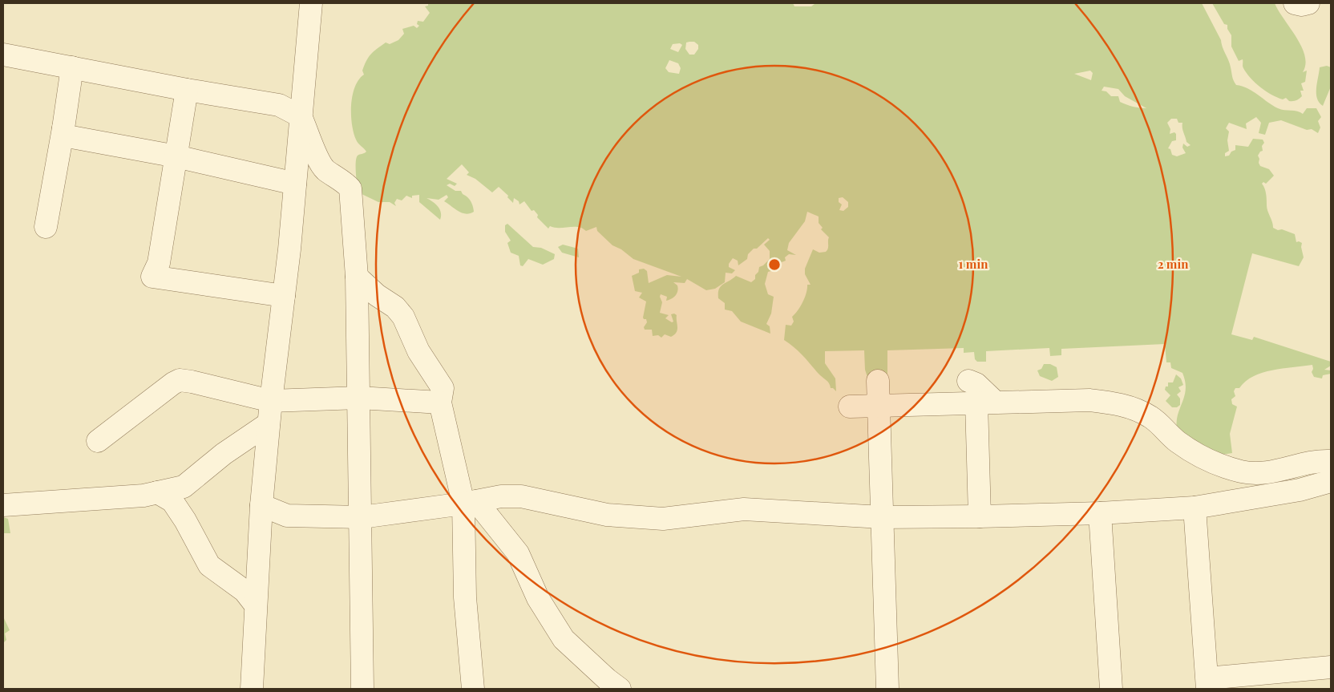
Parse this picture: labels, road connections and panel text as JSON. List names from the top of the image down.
{
  "rings": ["1 min", "2 min"]
}
